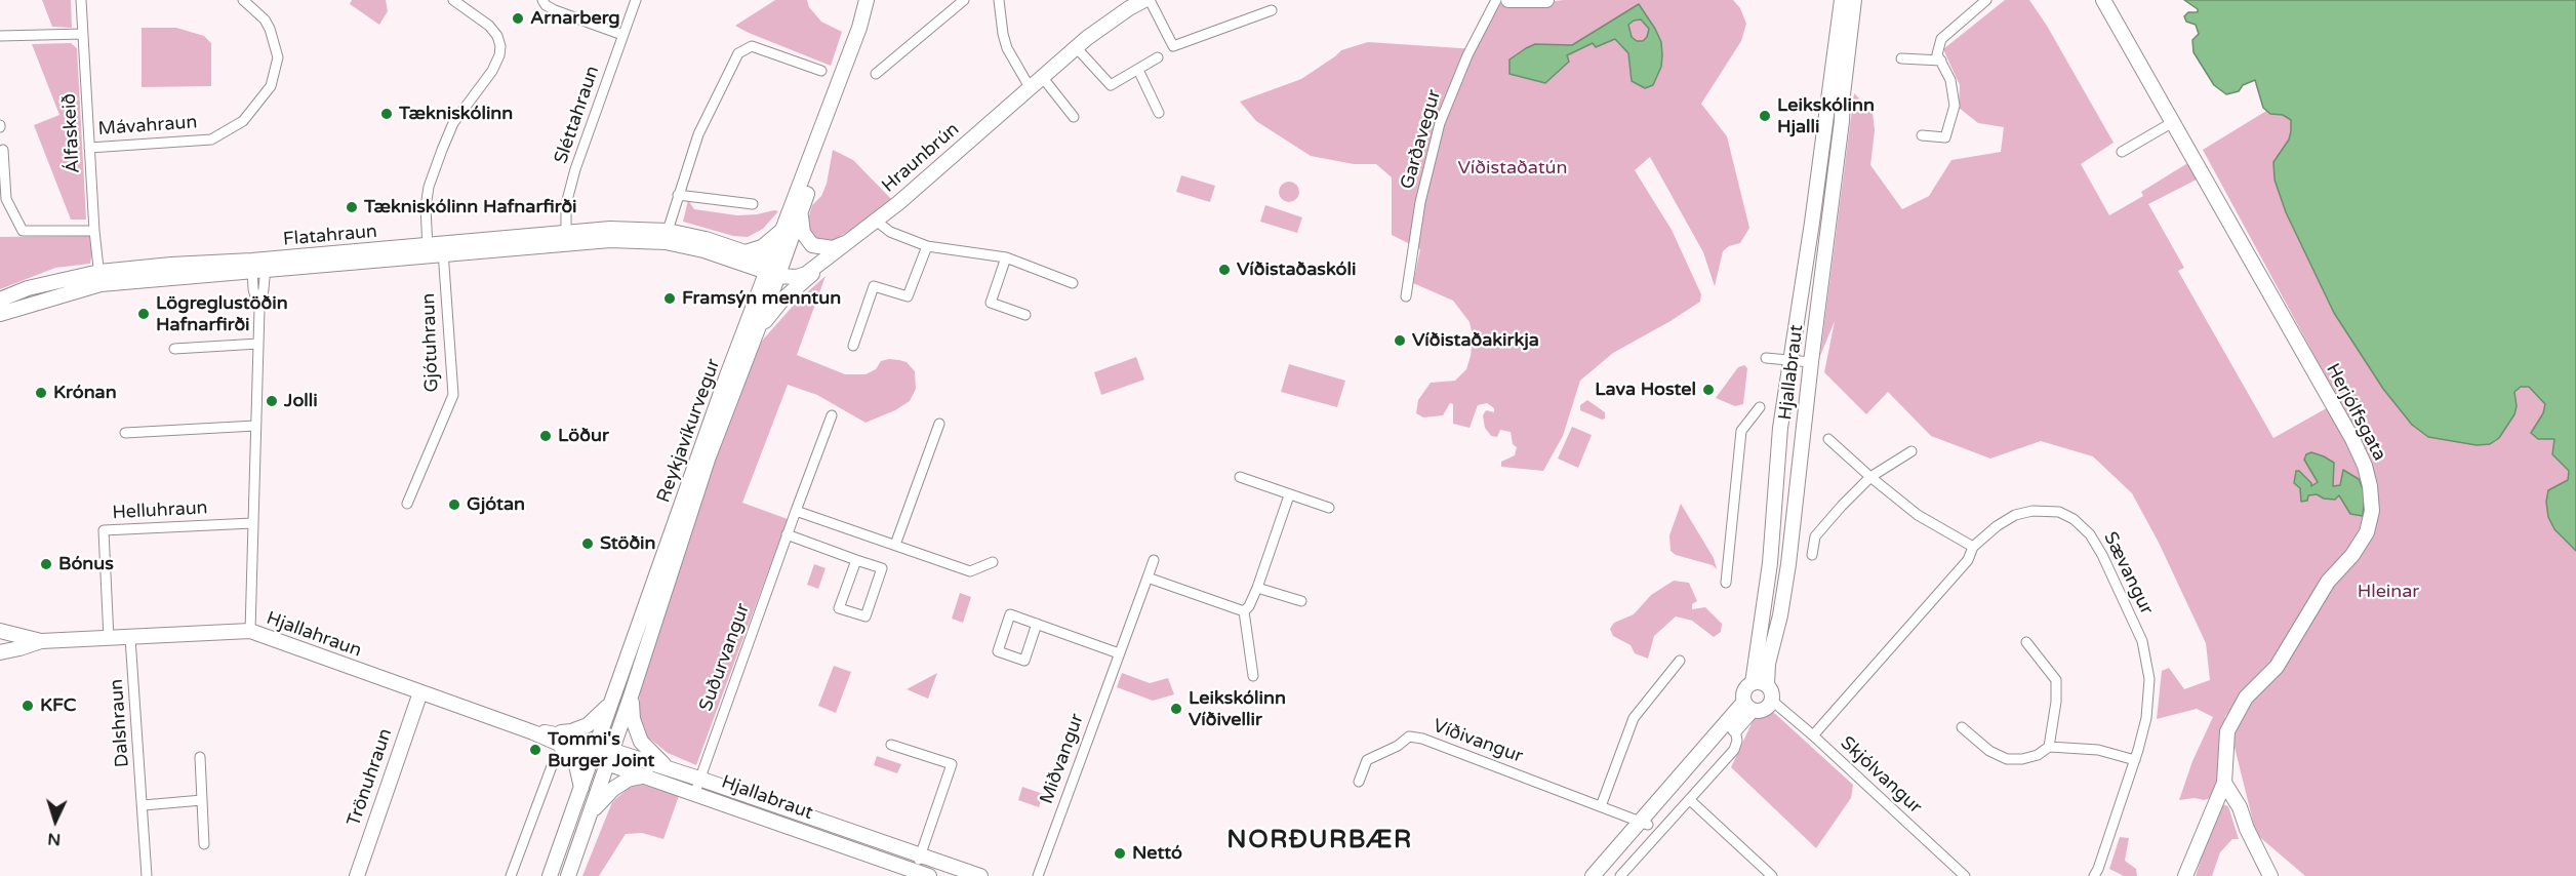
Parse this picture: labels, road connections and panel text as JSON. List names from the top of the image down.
{
  "streets": {
    "main road": [
      "Hraunbrún",
      "Flatahraun",
      "Hjallabraut",
      "Herjólfsgata",
      "Reykjavíkurvegur",
      "Hjallahraun",
      "Trönuhraun"
    ],
    "street": [
      "Sléttahraun",
      "Mávahraun",
      "Álfaskeið",
      "Garðavegur",
      "Gjótuhraun",
      "Helluhraun",
      "Sævangur",
      "Suðurvangur",
      "Dalshraun",
      "Víðivangur",
      "Miðvangur",
      "Skjólvangur"
    ]
  },
  "crossings": [
    ["Sléttahraun", "Flatahraun"],
    ["Mávahraun", "Álfaskeið"],
    ["Álfaskeið", "Flatahraun"],
    ["Hraunbrún", "Flatahraun"],
    ["Hraunbrún", "Reykjavíkurvegur"],
    ["Flatahraun", "Gjótuhraun"],
    ["Flatahraun", "Reykjavíkurvegur"],
    ["Hjallabraut", "Reykjavíkurvegur"],
    ["Hjallabraut", "Hjallahraun"],
    ["Hjallabraut", "Suðurvangur"],
    ["Hjallabraut", "Skjólvangur"],
    ["Reykjavíkurvegur", "Hjallahraun"],
    ["Helluhraun", "Hjallahraun"],
    ["Sævangur", "Skjólvangur"],
    ["Hjallahraun", "Dalshraun"],
    ["Hjallahraun", "Trönuhraun"]
  ],
  "districts": ["NORÐURBÆR"],
  "parks": ["Víðistaðatún", "Hleinar"],
  "places": [
    "Arnarberg",
    "Tækniskólinn",
    "Leikskólinn Hjalli",
    "Tækniskólinn Hafnarfirði",
    "Víðistaðaskóli",
    "Framsýn menntun",
    "Lögreglustöðin Hafnarfirði",
    "Víðistaðakirkja",
    "Lava Hostel",
    "Krónan",
    "Jolli",
    "Löður",
    "Gjótan",
    "Stöðin",
    "Bónus",
    "KFC",
    "Leikskólinn Víðivellir",
    "Tommi's Burger Joint",
    "Nettó"
  ],
  "north": "bottom"
}
